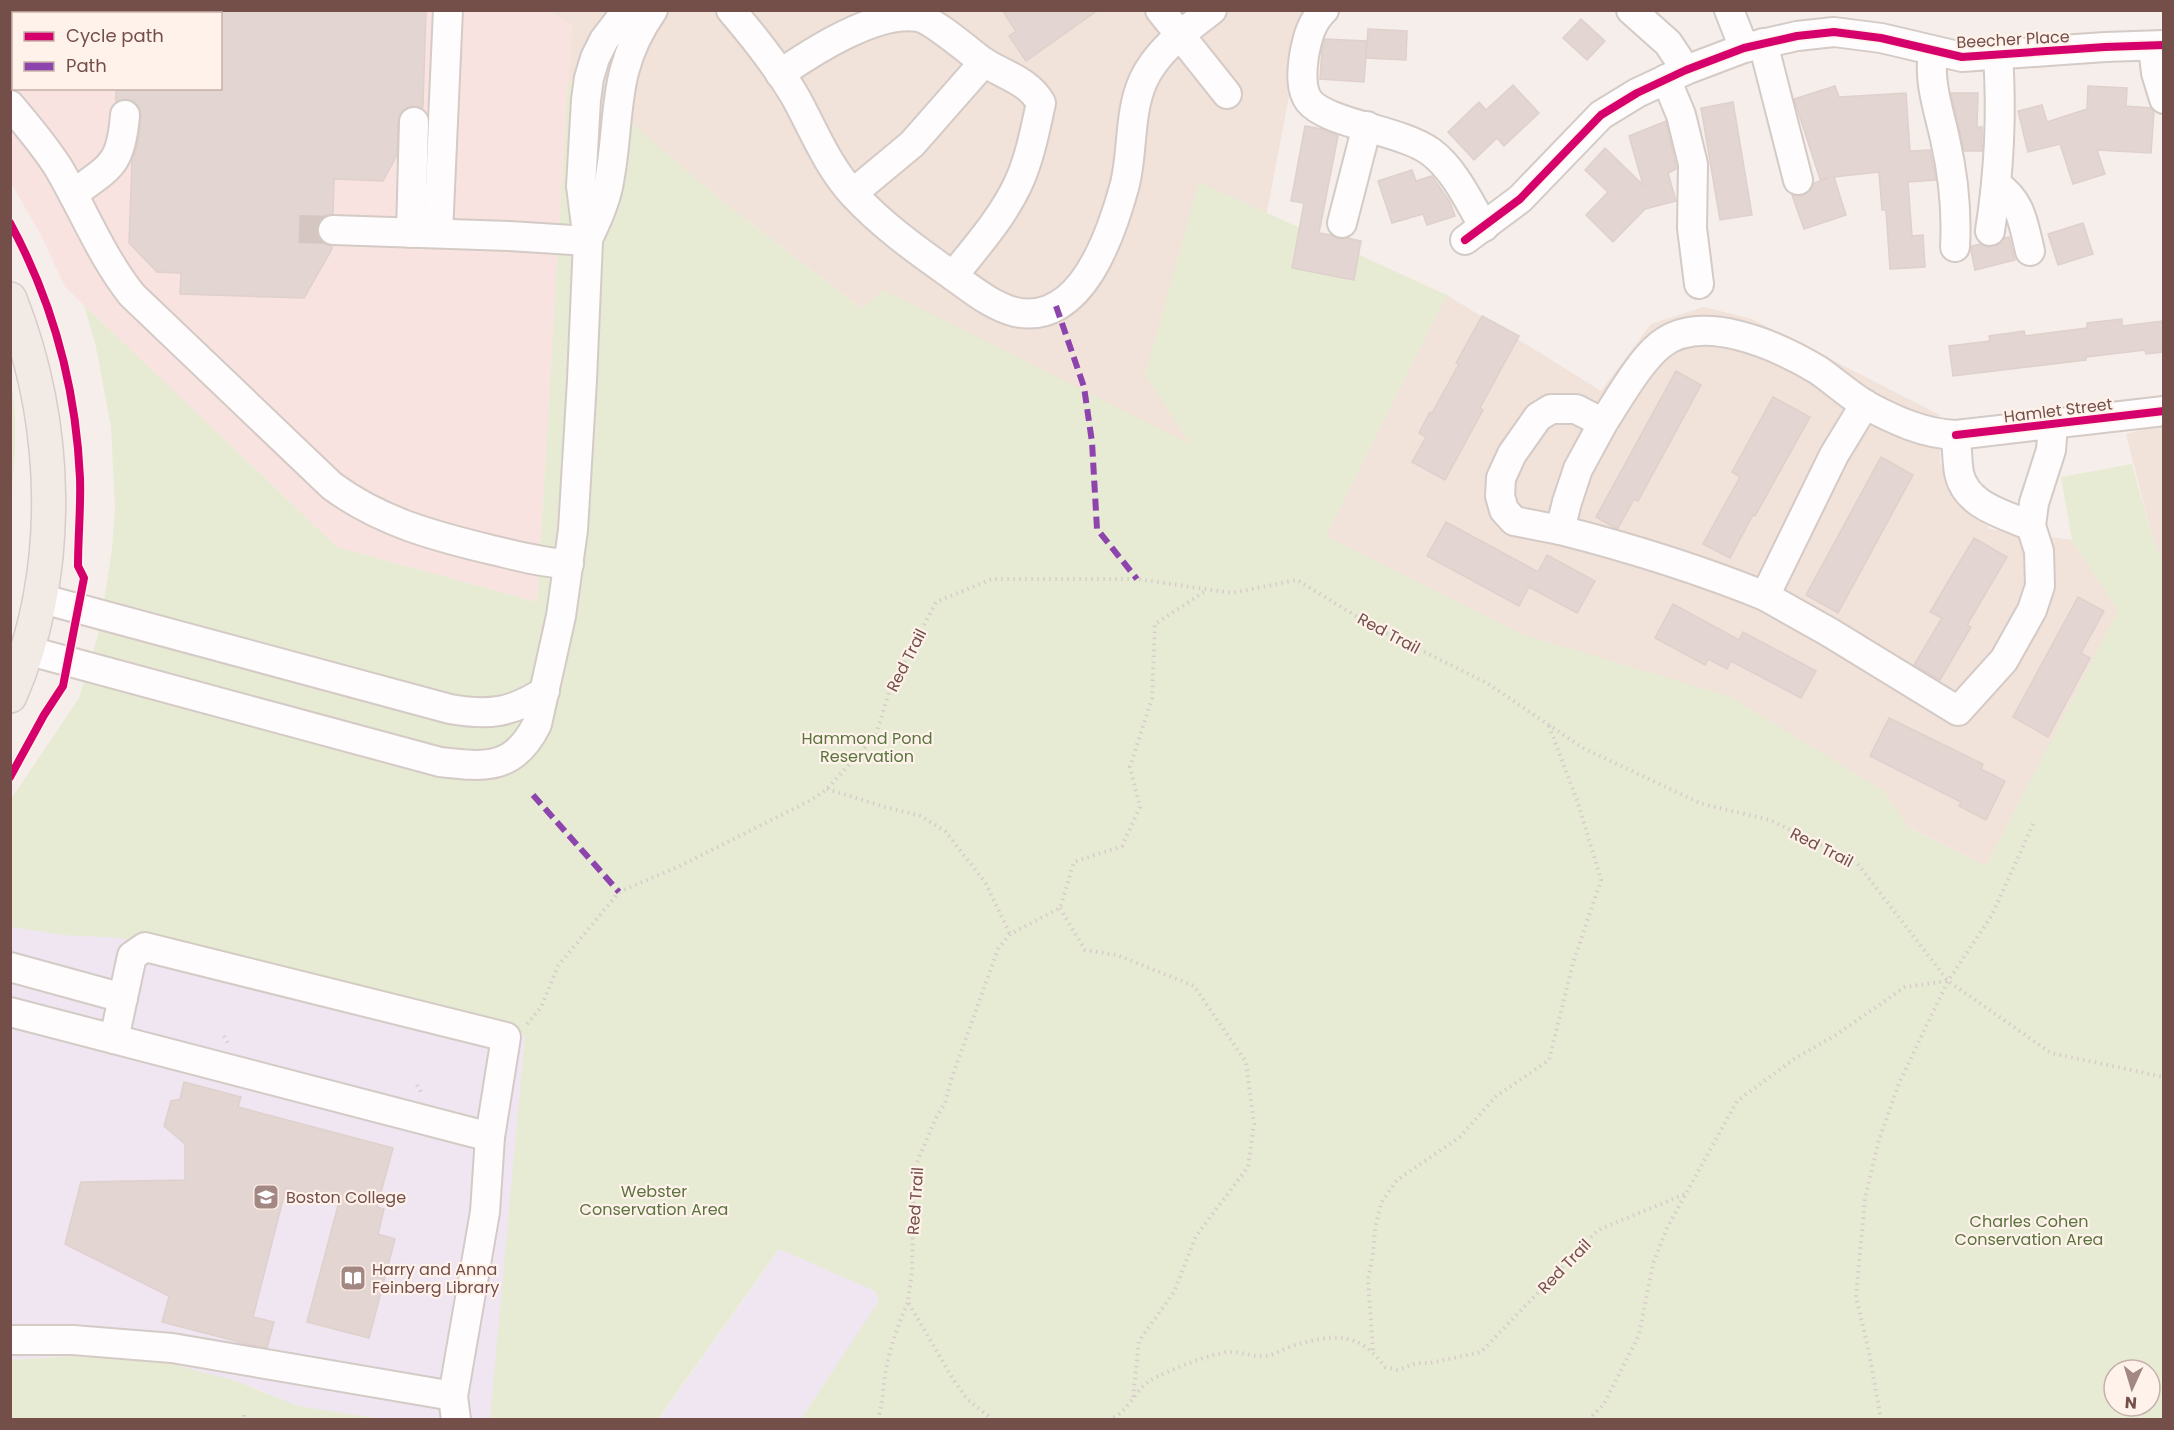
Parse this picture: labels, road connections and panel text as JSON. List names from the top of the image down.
{
  "streets": {
    "street": ["Beecher Place", "Hamlet Street"],
    "path": ["Red Trail"]
  },
  "parks": ["Hammond Pond Reservation", "Webster Conservation Area", "Charles Cohen Conservation Area"],
  "places": {
    "school or university": ["Boston College"],
    "library": ["Harry and Anna Feinberg Library"]
  },
  "legend": ["Cycle path", "Path"],
  "north": "bottom"
}
